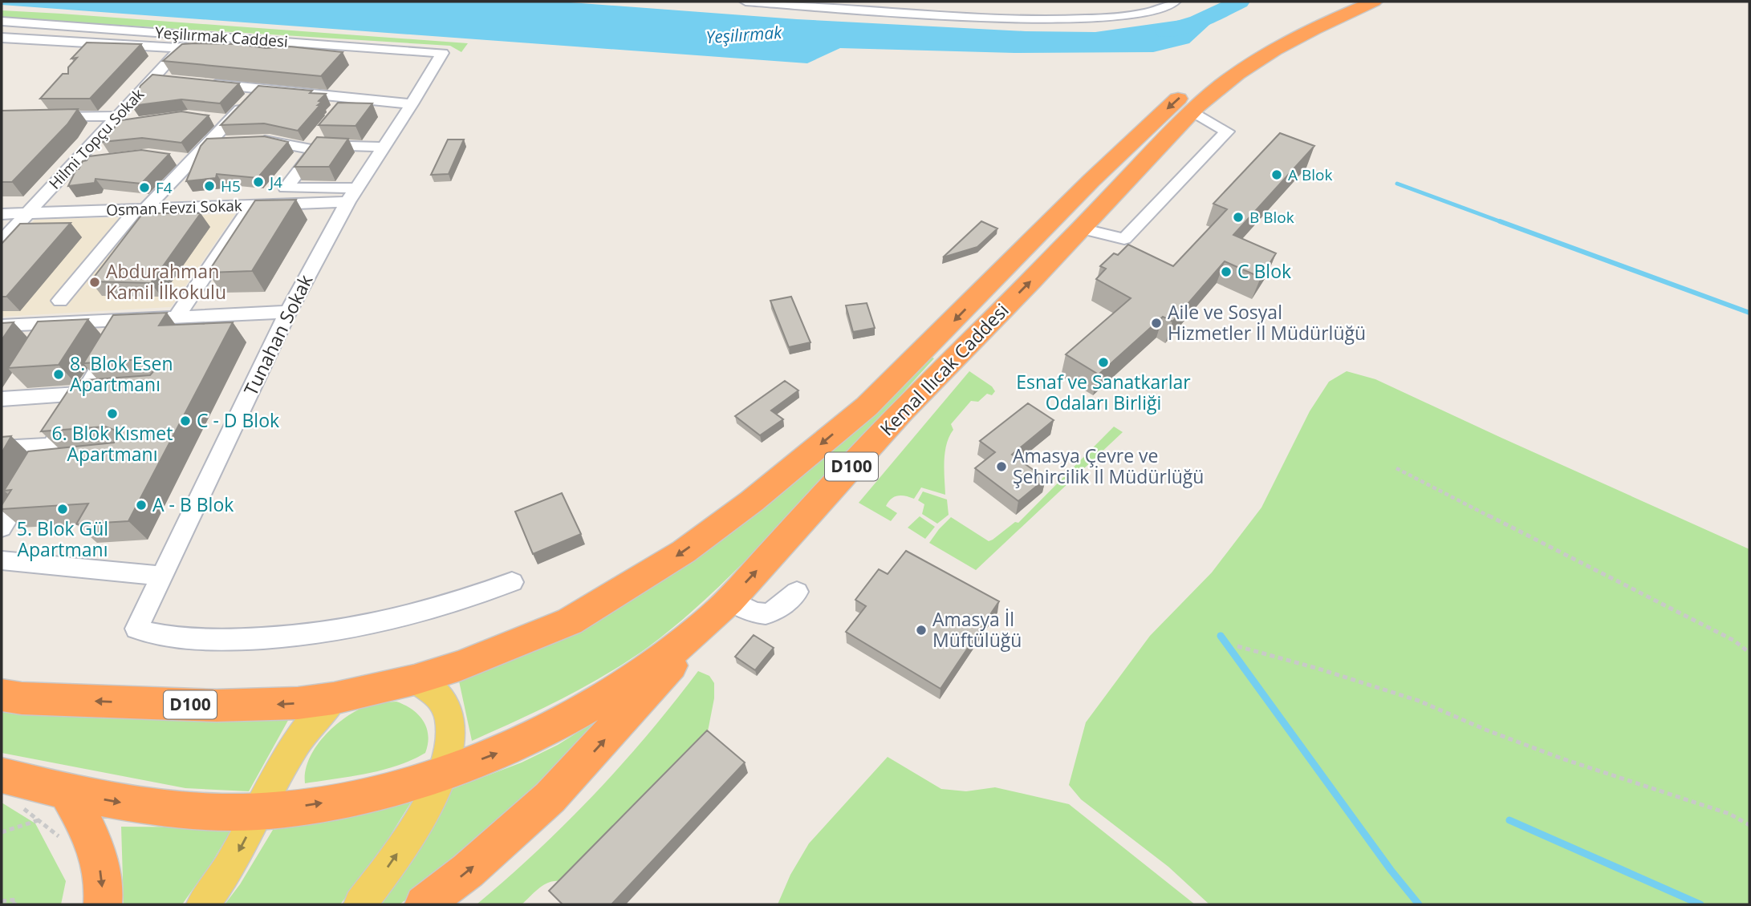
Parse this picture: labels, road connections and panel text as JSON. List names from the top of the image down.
{
  "streets": {
    "highway": ["Kemal Ilıcak Caddesi", "D100"],
    "street": [
      "Yeşilırmak Caddesi",
      "Hilmi Topçu Sokak",
      "Osman Fevzi Sokak",
      "Tunahan Sokak"
    ]
  },
  "crossings": [
    ["Yeşilırmak Caddesi", "Hilmi Topçu Sokak"],
    ["Yeşilırmak Caddesi", "Tunahan Sokak"],
    ["Hilmi Topçu Sokak", "Osman Fevzi Sokak"],
    ["Osman Fevzi Sokak", "Tunahan Sokak"],
    ["Kemal Ilıcak Caddesi", "D100"]
  ],
  "water": ["Yeşilırmak"],
  "places": [
    "A Blok",
    "J4",
    "H5",
    "F4",
    "B Blok",
    "C Blok",
    "Abdurahman Kamil İlkokulu",
    "Aile ve Sosyal Hizmetler İl Müdürlüğü",
    "Esnaf ve Sanatkarlar Odaları Birliği",
    "8. Blok Esen Apartmanı",
    "6. Blok Kısmet Apartmanı",
    "C - D Blok",
    "Amasya Çevre ve Şehircilik İl Müdürlüğü",
    "A - B Blok",
    "5. Blok Gül Apartmanı",
    "Amasya İl Müftülüğü"
  ]
}
